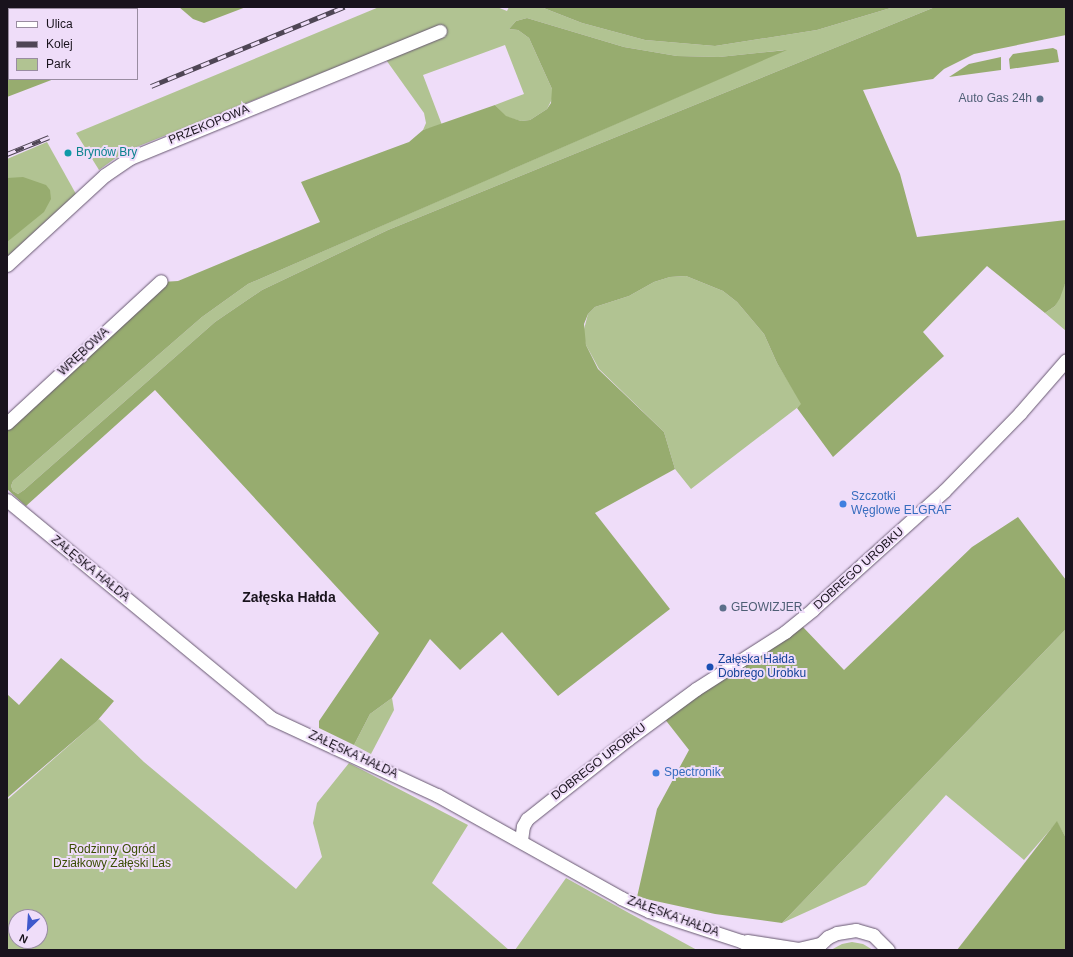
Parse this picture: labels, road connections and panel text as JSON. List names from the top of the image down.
{
  "streets": {
    "street": [
      "PRZEKOPOWA",
      "WRĘBOWA",
      "ZAŁĘSKA HAŁDA",
      "DOBREGO UROBKU"
    ]
  },
  "crossings": [
    ["ZAŁĘSKA HAŁDA", "DOBREGO UROBKU"]
  ],
  "districts": ["Załęska Hałda"],
  "parks": ["Rodzinny Ogród Działkowy Załęski Las"],
  "places": [
    "Auto Gas 24h",
    "Brynów Bry",
    "Szczotki Węglowe ELGRAF",
    "GEOWIZJER",
    "Załęska Hałda Dobrego Urobku",
    "Spectronik"
  ],
  "legend": ["Ulica", "Kolej", "Park"],
  "north": "bottom left"
}
